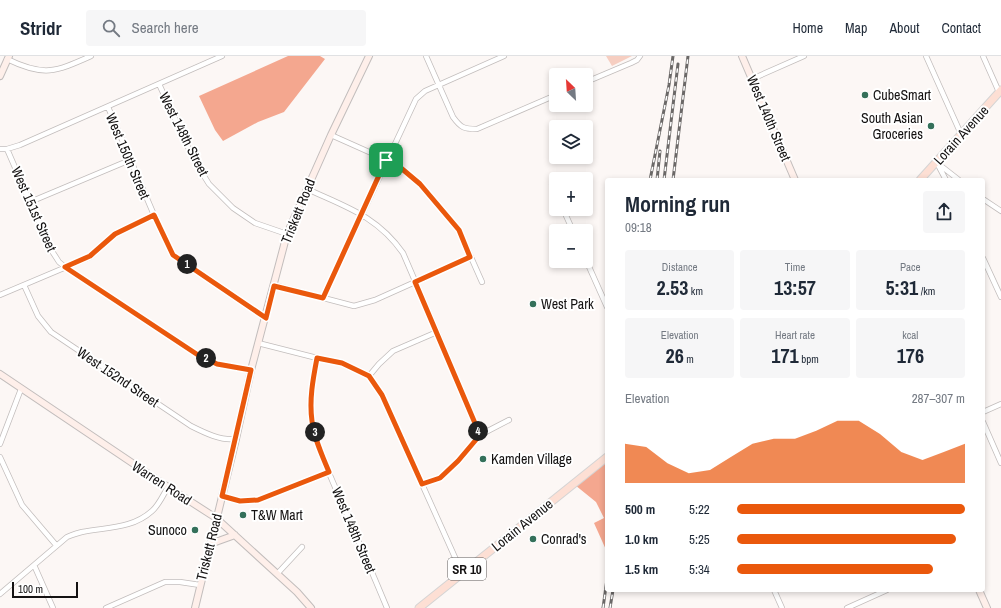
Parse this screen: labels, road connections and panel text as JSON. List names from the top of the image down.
{
  "streets": {
    "main road": [
      "West 140th Street",
      "Lorain Avenue",
      "Triskett Road",
      "Warren Road",
      "SR 10"
    ],
    "street": [
      "West 148th Street",
      "West 150th Street",
      "West 151st Street",
      "West 152nd Street"
    ]
  },
  "crossings": [
    ["West 148th Street", "Triskett Road"],
    ["West 150th Street", "Triskett Road"],
    ["West 151st Street", "Triskett Road"],
    ["Triskett Road", "West 152nd Street"],
    ["Triskett Road", "Warren Road"]
  ],
  "places": [
    "CubeSmart",
    "South Asian Groceries",
    "West Park",
    "Kamden Village",
    "T&W Mart",
    "Sunoco",
    "Conrad's"
  ],
  "scale_bar": "100 m",
  "north": "top left",
  "page": {
    "header": "Stridr",
    "search": "Search here",
    "nav": [
      "Home",
      "Map",
      "About",
      "Contact"
    ],
    "map_buttons": ["+", "−"],
    "heading": ["Morning run", "09:18"],
    "stats": [
      ["Distance", "2.53 km"],
      ["Time", "13:57"],
      ["Pace", "5:31 /km"],
      ["Elevation", "26 m"],
      ["Heart rate", "171 bpm"],
      ["kcal", "176"]
    ],
    "pins": [
      "1",
      "2",
      "4",
      "3"
    ],
    "chart": ["Elevation", "287–307 m"],
    "list": [
      {
        "name": "500 m",
        "note": "5:22"
      },
      {
        "name": "1.0 km",
        "note": "5:25"
      },
      {
        "name": "1.5 km",
        "note": "5:34"
      }
    ],
    "scale": "100 m"
  }
}
